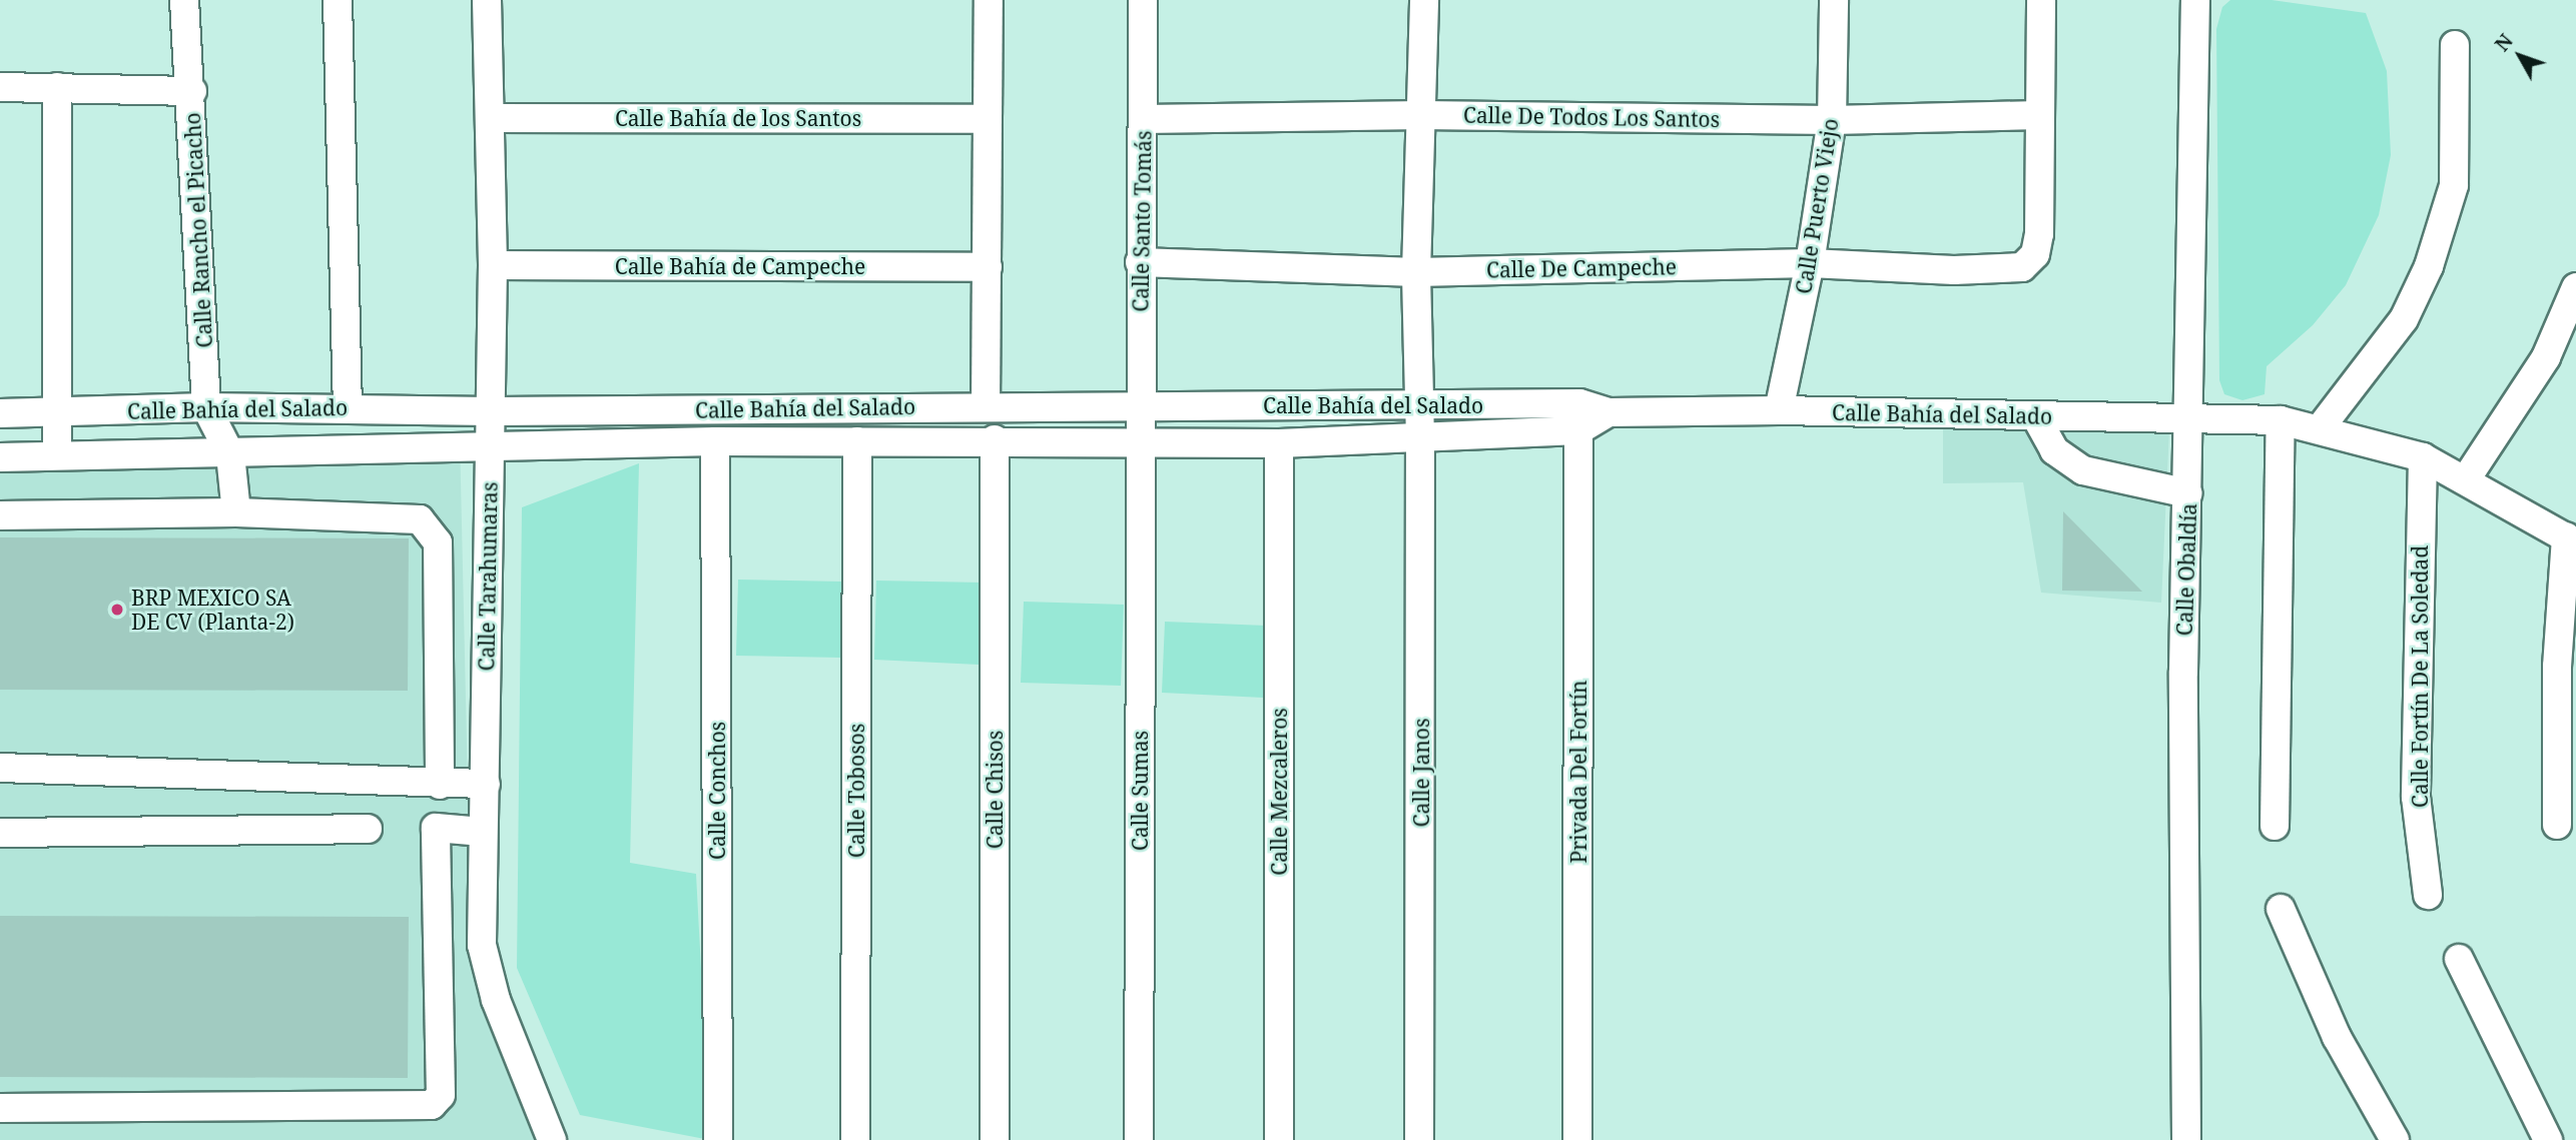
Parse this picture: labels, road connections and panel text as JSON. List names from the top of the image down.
{
  "streets": {
    "street": [
      "Calle De Todos Los Santos",
      "Calle Bahía de los Santos",
      "Calle Puerto Viejo",
      "Calle Santo Tomás",
      "Calle Rancho el Picacho",
      "Calle Bahía de Campeche",
      "Calle De Campeche",
      "Calle Bahía del Salado",
      "Calle Obaldía",
      "Calle Tarahumaras",
      "Calle Fortín De La Soledad",
      "Privada Del Fortín",
      "Calle Janos",
      "Calle Chisos",
      "Calle Conchos",
      "Calle Tobosos",
      "Calle Sumas",
      "Calle Mezcaleros"
    ]
  },
  "crossings": [
    ["Calle De Todos Los Santos", "Calle Puerto Viejo"],
    ["Calle De Todos Los Santos", "Calle Santo Tomás"],
    ["Calle De Todos Los Santos", "Calle De Campeche"],
    ["Calle De Todos Los Santos", "Calle Janos"],
    ["Calle Bahía de los Santos", "Calle Tarahumaras"],
    ["Calle Puerto Viejo", "Calle De Campeche"],
    ["Calle Puerto Viejo", "Calle Bahía del Salado"],
    ["Calle Santo Tomás", "Calle De Campeche"],
    ["Calle Santo Tomás", "Calle Bahía del Salado"],
    ["Calle Santo Tomás", "Calle Sumas"],
    ["Calle Rancho el Picacho", "Calle Bahía del Salado"],
    ["Calle Bahía de Campeche", "Calle Tarahumaras"],
    ["Calle De Campeche", "Calle Janos"],
    ["Calle Bahía del Salado", "Calle Obaldía"],
    ["Calle Bahía del Salado", "Calle Tarahumaras"],
    ["Calle Bahía del Salado", "Privada Del Fortín"],
    ["Calle Bahía del Salado", "Calle Janos"],
    ["Calle Bahía del Salado", "Calle Chisos"],
    ["Calle Bahía del Salado", "Calle Conchos"],
    ["Calle Bahía del Salado", "Calle Tobosos"],
    ["Calle Bahía del Salado", "Calle Sumas"],
    ["Calle Bahía del Salado", "Calle Mezcaleros"]
  ],
  "places": ["BRP MEXICO SA DE CV (Planta-2)"],
  "north": "top left"
}
